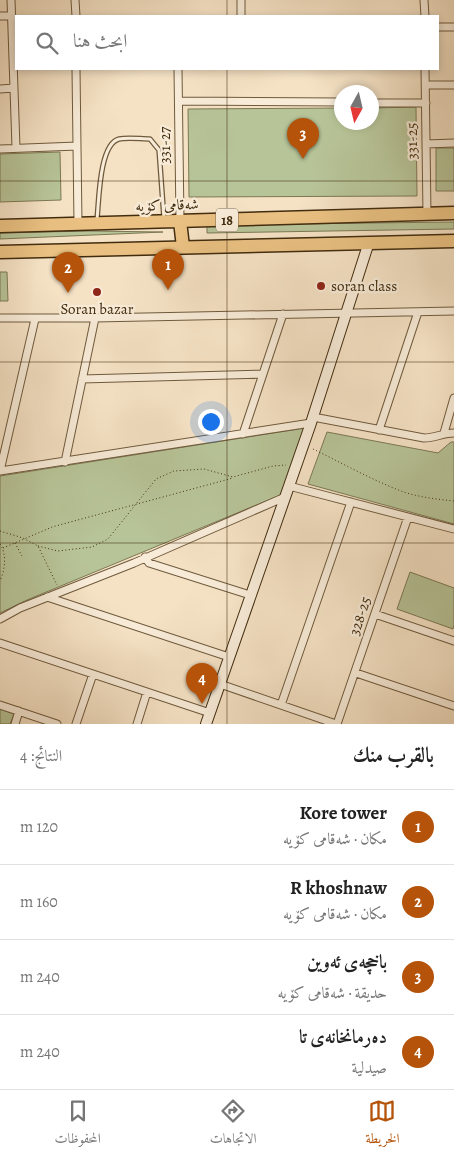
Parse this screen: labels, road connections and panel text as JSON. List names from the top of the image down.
{
  "streets": {
    "highway": ["شەقامی کۆیە", "18"],
    "street": ["331-25", "331-27", "328-25"]
  },
  "crossings": [
    ["331-25", "شەقامی کۆیە"],
    ["331-27", "شەقامی کۆیە"]
  ],
  "places": ["soran class", "Soran bazar"],
  "north": "bottom",
  "page": {
    "search": "ابحث هنا",
    "pins": [
      "3",
      "1",
      "2",
      "4"
    ],
    "heading": ["بالقرب منك", "النتائج: 4"],
    "list": [
      {
        "mark": "1",
        "name": "Kore tower",
        "note": "مكان · شەقامی کۆیە",
        "value": "120 m"
      },
      {
        "mark": "2",
        "name": "R khoshnaw",
        "note": "مكان · شەقامی کۆیە",
        "value": "160 m"
      },
      {
        "mark": "3",
        "name": "باخچەی ئەوین",
        "note": "حديقة · شەقامی کۆیە",
        "value": "240 m"
      },
      {
        "mark": "4",
        "name": "دەرمانخانەی تا",
        "note": "صيدلية",
        "value": "240 m"
      }
    ],
    "nav": ["الخريطة", "الاتجاهات", "المحفوظات"]
  }
}
